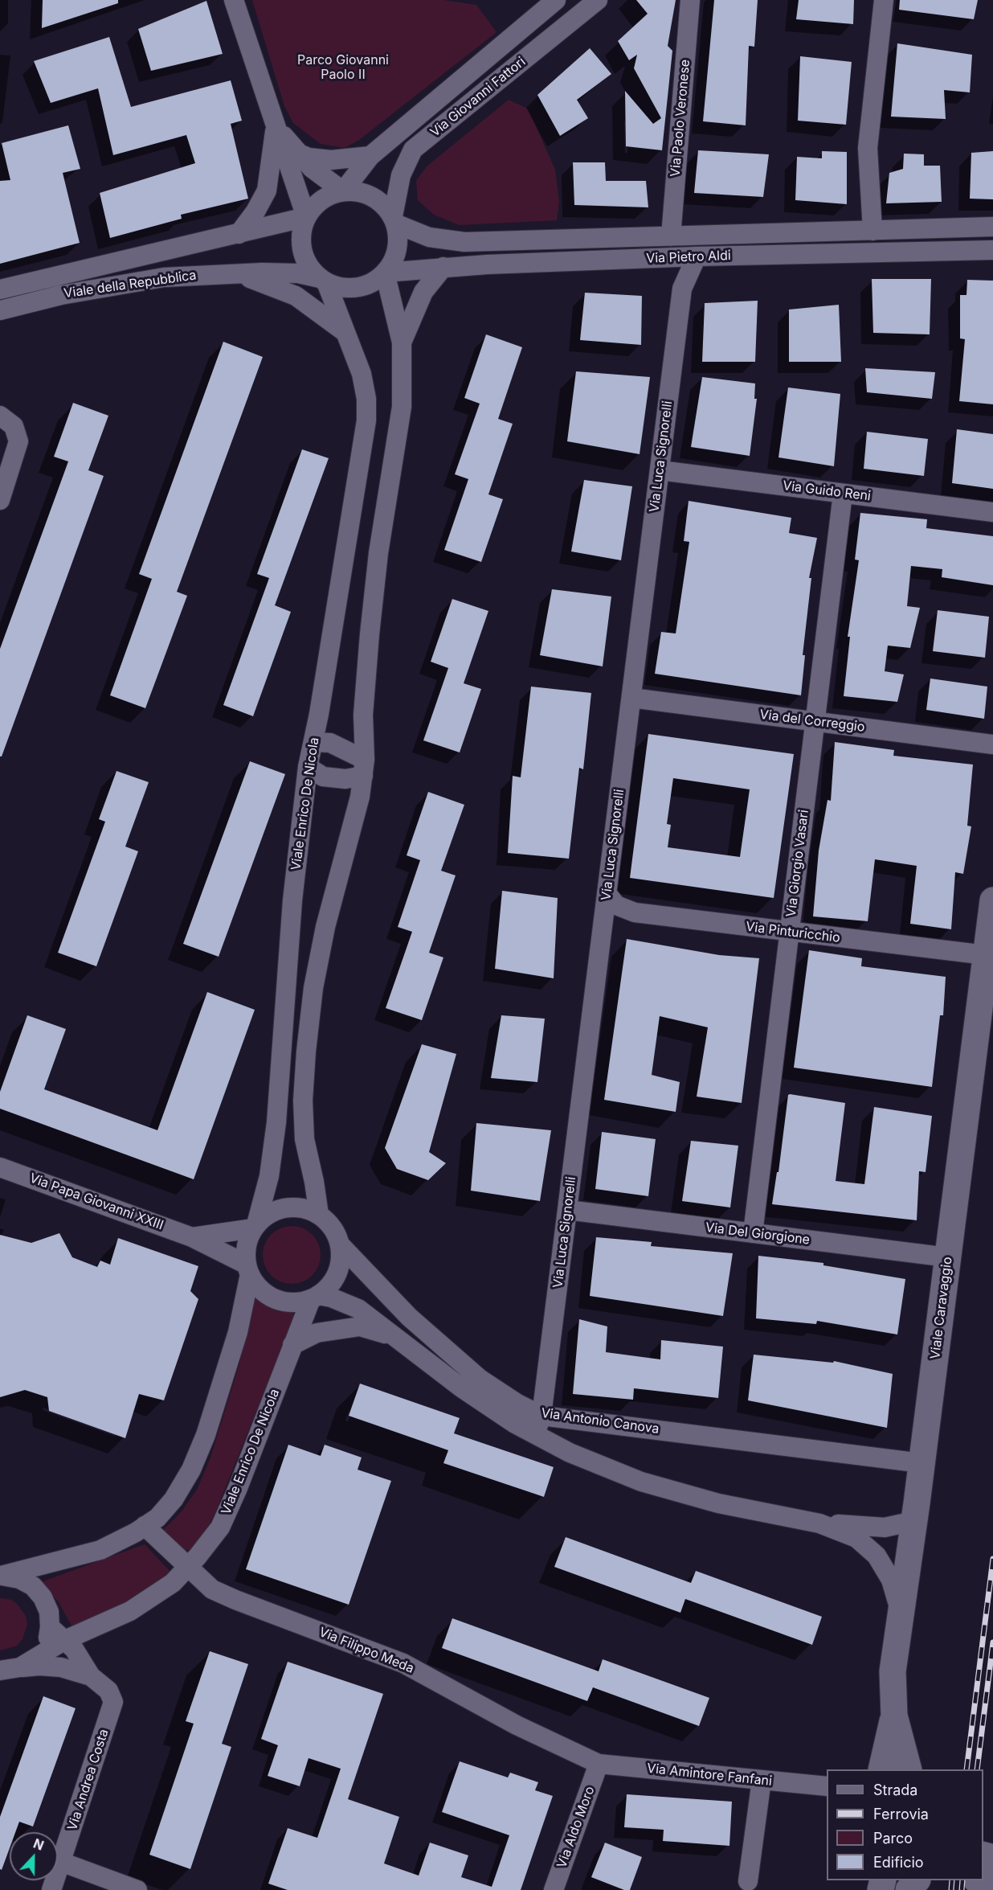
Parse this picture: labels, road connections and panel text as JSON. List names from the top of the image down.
{
  "streets": {
    "street": [
      "Via Giovanni Fattori",
      "Via Paolo Veronese",
      "Via Pietro Aldi",
      "Viale della Repubblica",
      "Via Luca Signorelli",
      "Via Guido Reni",
      "Via del Correggio",
      "Viale Enrico De Nicola",
      "Via Giorgio Vasari",
      "Via Pinturicchio",
      "Via Papa Giovanni XXIII",
      "Via Del Giorgione",
      "Viale Caravaggio",
      "Via Antonio Canova",
      "Via Filippo Meda",
      "Via Amintore Fanfani",
      "Via Andrea Costa",
      "Via Aldo Moro"
    ]
  },
  "crossings": [
    ["Via Giovanni Fattori", "Via Pietro Aldi"],
    ["Via Giovanni Fattori", "Viale della Repubblica"],
    ["Via Giovanni Fattori", "Viale Enrico De Nicola"],
    ["Via Paolo Veronese", "Via Pietro Aldi"],
    ["Via Pietro Aldi", "Viale della Repubblica"],
    ["Via Pietro Aldi", "Via Luca Signorelli"],
    ["Via Pietro Aldi", "Viale Enrico De Nicola"],
    ["Viale della Repubblica", "Viale Enrico De Nicola"],
    ["Via Luca Signorelli", "Via Guido Reni"],
    ["Via Luca Signorelli", "Via del Correggio"],
    ["Via Luca Signorelli", "Via Pinturicchio"],
    ["Via Luca Signorelli", "Via Del Giorgione"],
    ["Via Luca Signorelli", "Via Antonio Canova"],
    ["Via Guido Reni", "Via Giorgio Vasari"],
    ["Via del Correggio", "Via Giorgio Vasari"],
    ["Viale Enrico De Nicola", "Via Papa Giovanni XXIII"],
    ["Viale Enrico De Nicola", "Via Antonio Canova"],
    ["Viale Enrico De Nicola", "Via Filippo Meda"],
    ["Viale Enrico De Nicola", "Via Andrea Costa"],
    ["Via Giorgio Vasari", "Via Pinturicchio"],
    ["Via Giorgio Vasari", "Via Del Giorgione"],
    ["Via Pinturicchio", "Viale Caravaggio"],
    ["Via Papa Giovanni XXIII", "Via Antonio Canova"],
    ["Via Del Giorgione", "Viale Caravaggio"],
    ["Viale Caravaggio", "Via Antonio Canova"],
    ["Via Filippo Meda", "Via Amintore Fanfani"],
    ["Via Filippo Meda", "Via Aldo Moro"],
    ["Via Amintore Fanfani", "Via Aldo Moro"]
  ],
  "parks": ["Parco Giovanni Paolo II"],
  "legend": [
    "Strada",
    "Ferrovia",
    "Parco",
    "Edificio"
  ],
  "north": "top"
}
